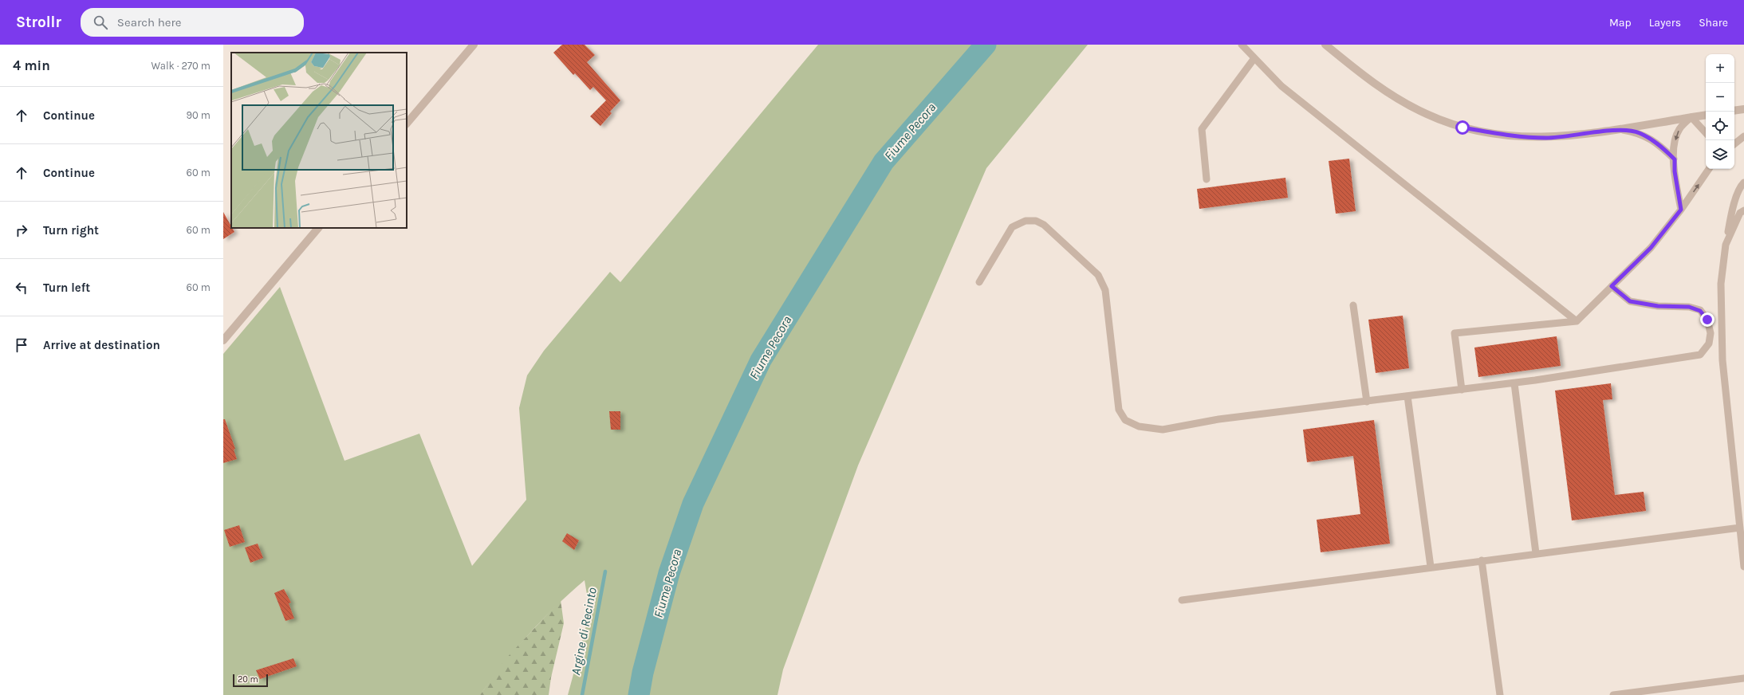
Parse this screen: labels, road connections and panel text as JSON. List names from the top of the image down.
{
  "water": ["Fiume Pecora", "Argine di Recinto"],
  "scale_bar": "20 m",
  "page": {
    "header": "Strollr",
    "search": "Search here",
    "nav": ["Map", "Layers", "Share"],
    "heading": ["4 min", "Walk · 270 m"],
    "map_buttons": ["+", "−"],
    "list": [
      ["Continue", "90 m"],
      ["Continue", "60 m"],
      ["Turn right", "60 m"],
      ["Turn left", "60 m"],
      "Arrive at destination"
    ],
    "scale": "20 m"
  }
}
